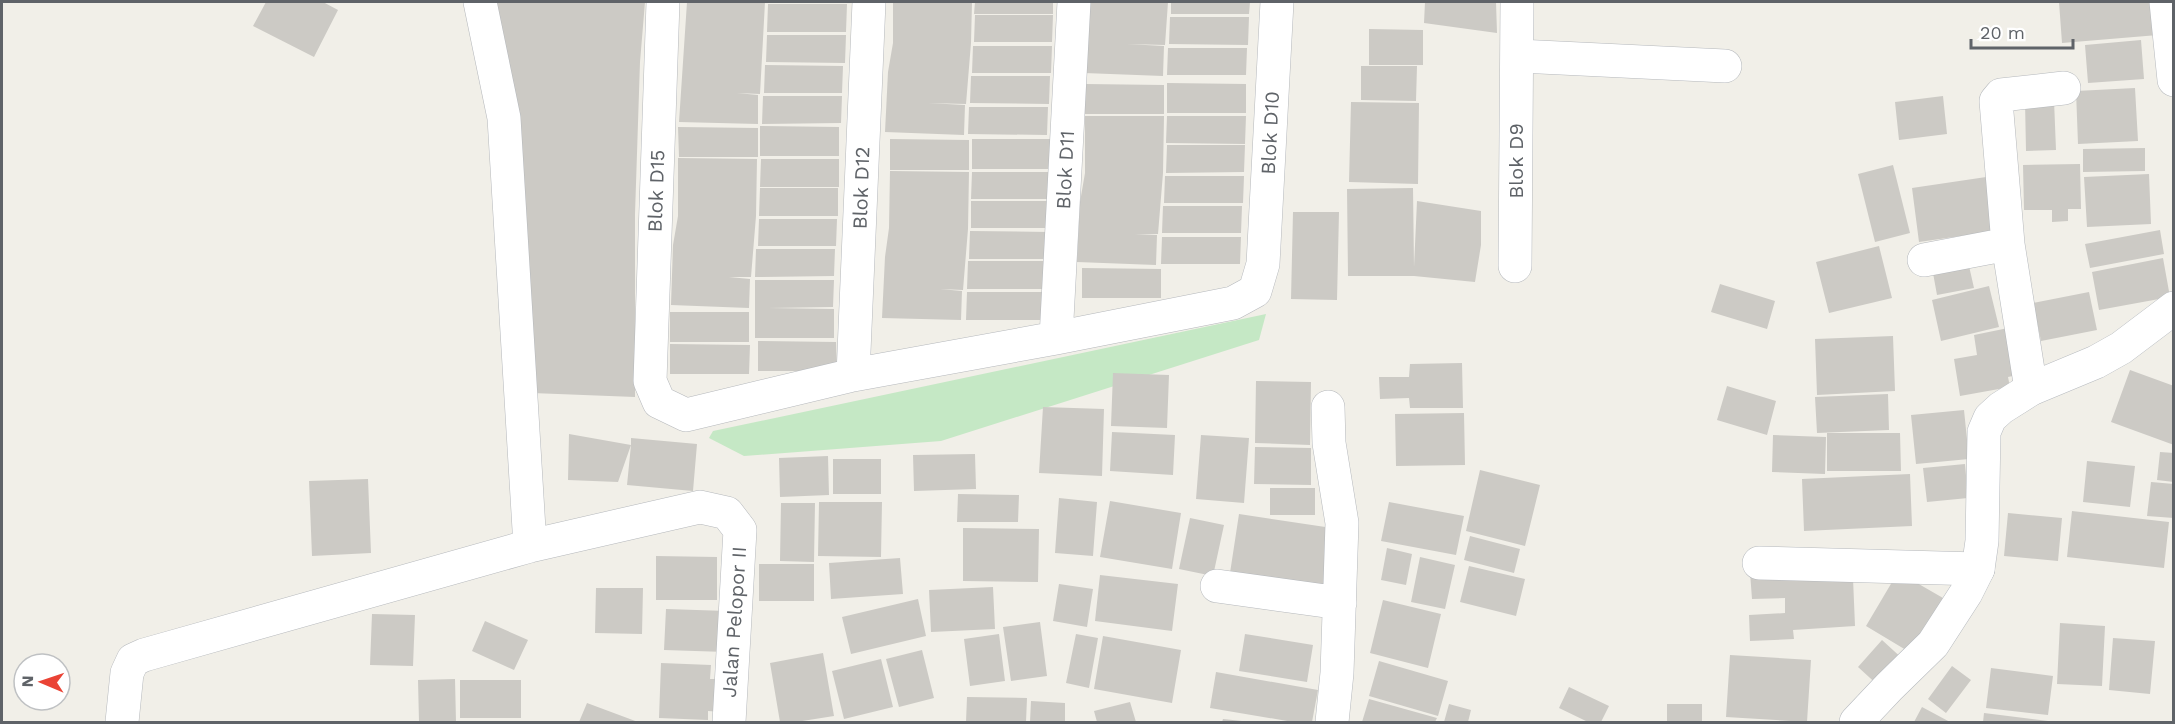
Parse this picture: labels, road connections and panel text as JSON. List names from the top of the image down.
{
  "streets": {
    "street": [
      "Blok D10",
      "Blok D9",
      "Blok D11",
      "Blok D12",
      "Blok D15",
      "Jalan Pelopor II"
    ]
  },
  "crossings": [
    ["Blok D10", "Blok D11"],
    ["Blok D10", "Blok D12"],
    ["Blok D10", "Blok D15"]
  ],
  "scale_bar": "20 m",
  "north": "left"
}
